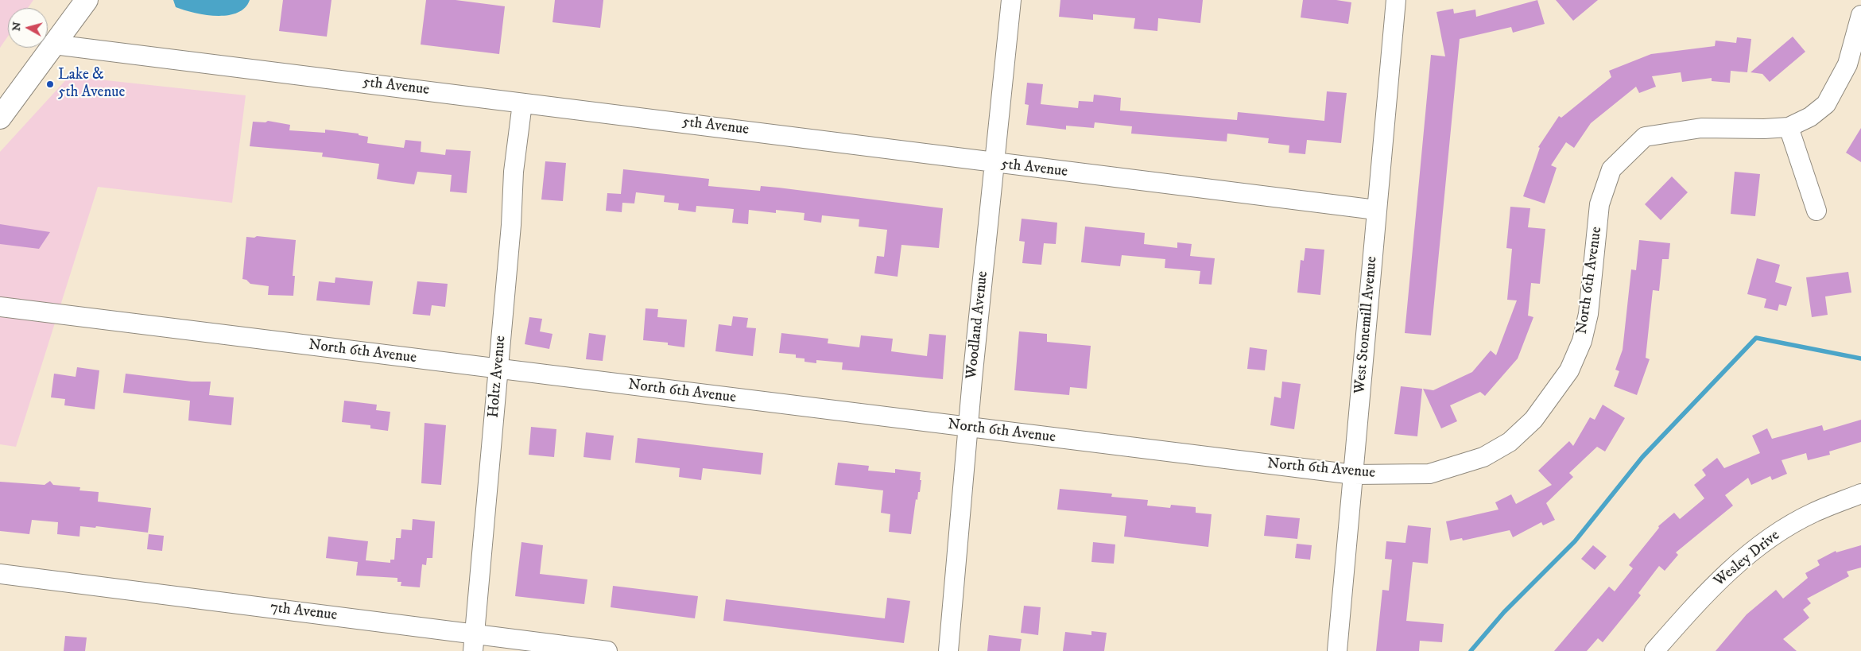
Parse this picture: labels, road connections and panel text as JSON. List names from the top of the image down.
{
  "streets": {
    "street": [
      "5th Avenue",
      "North 6th Avenue",
      "Woodland Avenue",
      "West Stonemill Avenue",
      "Holtz Avenue",
      "Wesley Drive",
      "7th Avenue"
    ]
  },
  "crossings": [
    ["5th Avenue", "Woodland Avenue"],
    ["5th Avenue", "West Stonemill Avenue"],
    ["5th Avenue", "Holtz Avenue"],
    ["North 6th Avenue", "Woodland Avenue"],
    ["North 6th Avenue", "West Stonemill Avenue"],
    ["North 6th Avenue", "Holtz Avenue"],
    ["Holtz Avenue", "7th Avenue"]
  ],
  "places": ["Lake & 5th Avenue"],
  "north": "left"
}
